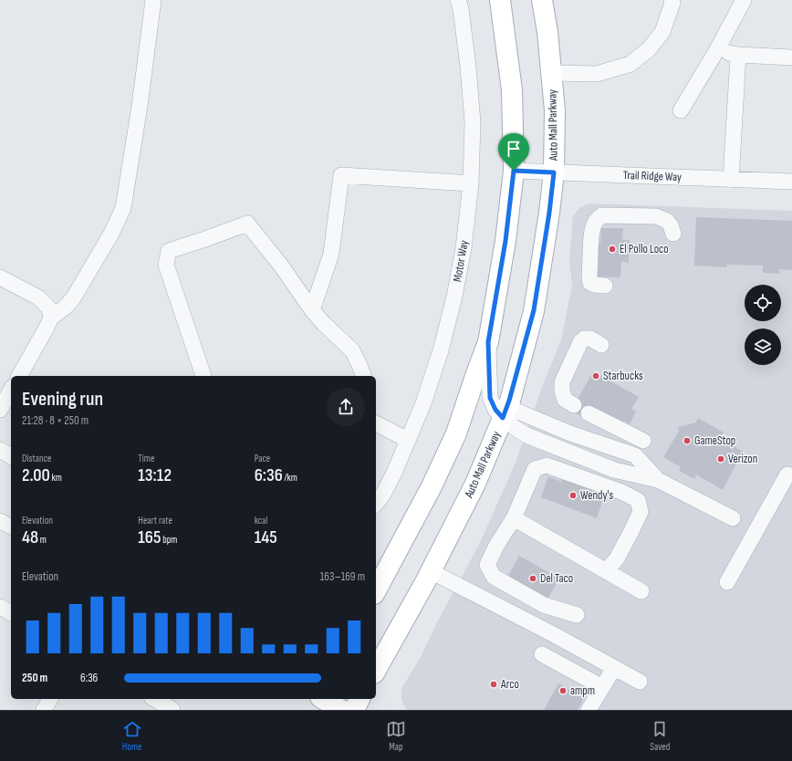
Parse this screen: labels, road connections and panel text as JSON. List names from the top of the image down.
{
  "streets": {
    "main road": ["Auto Mall Parkway"],
    "street": ["Trail Ridge Way", "Motor Way"]
  },
  "crossings": [
    ["Auto Mall Parkway", "Trail Ridge Way"]
  ],
  "places": [
    "El Pollo Loco",
    "Starbucks",
    "GameStop",
    "Verizon",
    "Wendy's",
    "Del Taco",
    "Arco",
    "ampm"
  ],
  "page": {
    "heading": ["Evening run", "21:28 · 8 × 250 m"],
    "stats": [
      ["Distance", "2.00 km"],
      ["Time", "13:12"],
      ["Pace", "6:36 /km"],
      ["Elevation", "48 m"],
      ["Heart rate", "165 bpm"],
      ["kcal", "145"]
    ],
    "chart": ["Elevation", "163–169 m"],
    "list": [
      {
        "name": "250 m",
        "note": "6:36"
      }
    ],
    "tabs": ["Home", "Map", "Saved"]
  }
}
